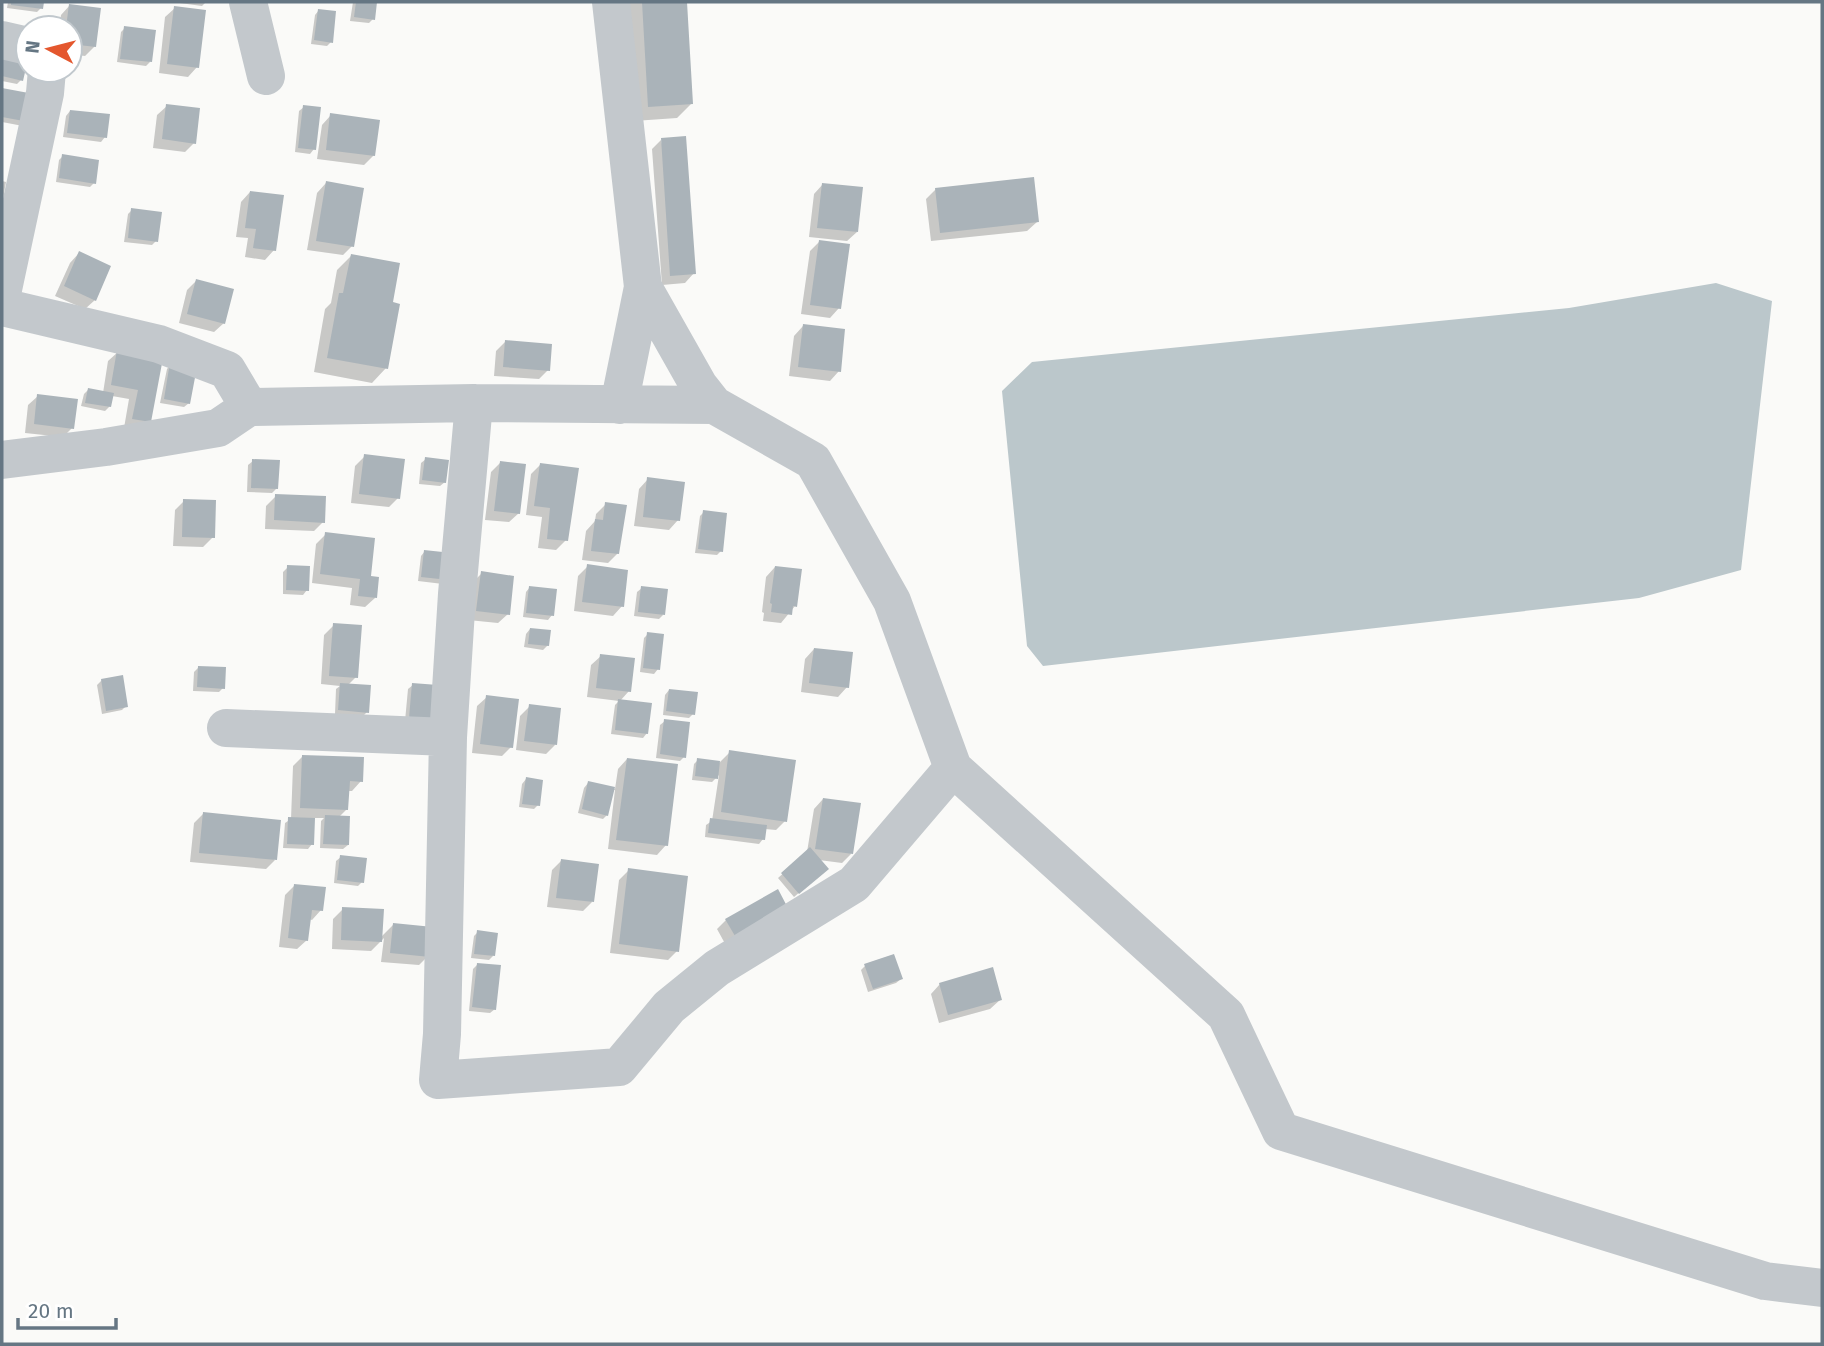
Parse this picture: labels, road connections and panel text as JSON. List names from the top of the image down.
{
  "scale_bar": "20 m",
  "north": "left"
}
